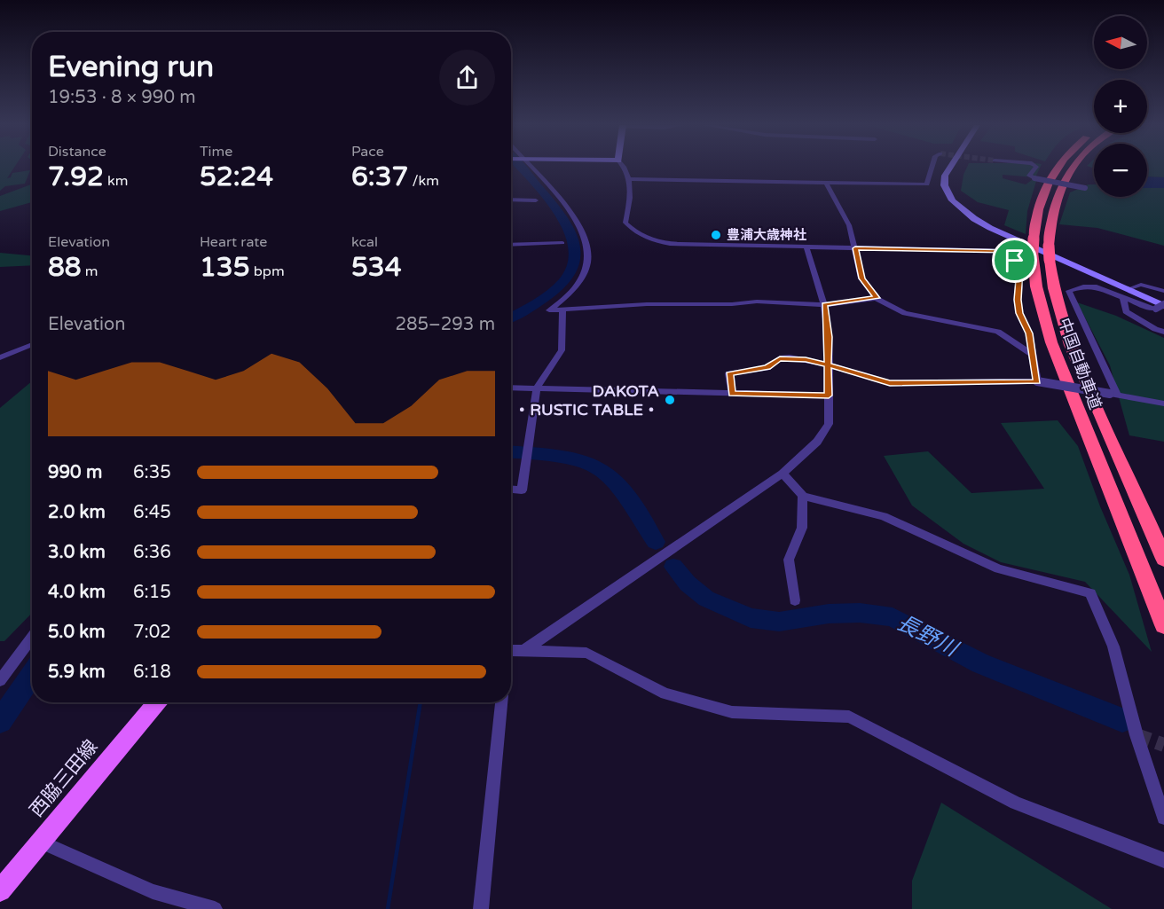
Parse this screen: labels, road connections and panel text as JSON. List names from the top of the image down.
{
  "streets": {
    "highway": ["中国自動車道"],
    "main road": ["西脇三田線"]
  },
  "water": ["長野川"],
  "places": ["豊浦大歳神社", "DAKOTA ・RUSTIC TABLE・"],
  "north": "left",
  "page": {
    "map_buttons": ["+", "−"],
    "heading": ["Evening run", "19:53 · 8 × 990 m"],
    "stats": [
      ["Distance", "7.92 km"],
      ["Time", "52:24"],
      ["Pace", "6:37 /km"],
      ["Elevation", "88 m"],
      ["Heart rate", "135 bpm"],
      ["kcal", "534"]
    ],
    "chart": ["Elevation", "285–293 m"],
    "list": [
      {
        "name": "990 m",
        "note": "6:35"
      },
      {
        "name": "2.0 km",
        "note": "6:45"
      },
      {
        "name": "3.0 km",
        "note": "6:36"
      },
      {
        "name": "4.0 km",
        "note": "6:15"
      },
      {
        "name": "5.0 km",
        "note": "7:02"
      },
      {
        "name": "5.9 km",
        "note": "6:18"
      }
    ]
  }
}
